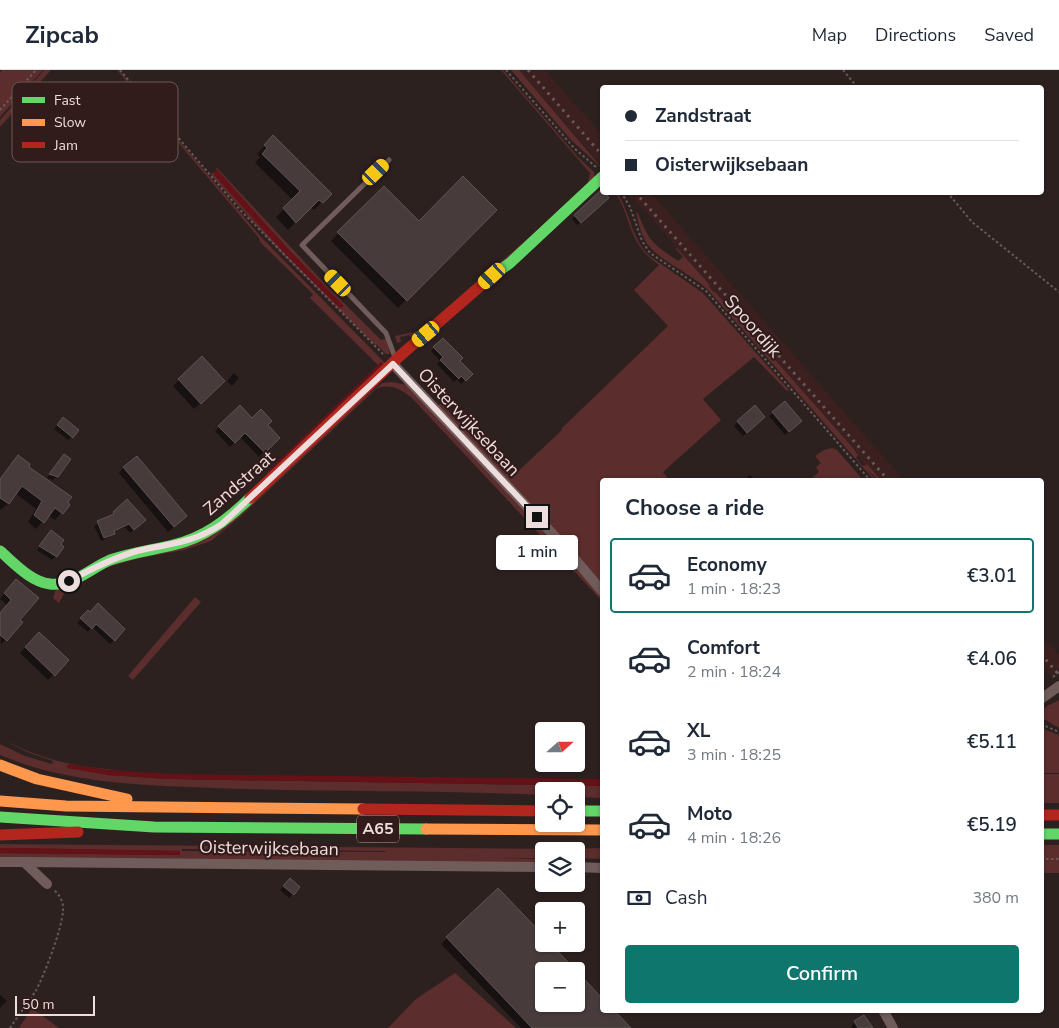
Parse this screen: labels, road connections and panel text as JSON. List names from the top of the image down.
{
  "streets": {
    "main road": ["Zandstraat", "A65"],
    "street": ["Oisterwijksebaan"],
    "path": ["Spoordijk"]
  },
  "crossings": [
    ["Oisterwijksebaan", "Zandstraat"]
  ],
  "legend": ["Fast", "Slow", "Jam"],
  "scale_bar": "50 m",
  "north": "right",
  "page": {
    "header": "Zipcab",
    "nav": ["Map", "Directions", "Saved"],
    "banner": ["Zandstraat", "Oisterwijksebaan"],
    "heading": "Choose a ride",
    "bubble": "1 min",
    "list": [
      {
        "name": "Economy",
        "note": "1 min · 18:23",
        "value": "€3.01"
      },
      {
        "name": "Comfort",
        "note": "2 min · 18:24",
        "value": "€4.06"
      },
      {
        "name": "XL",
        "note": "3 min · 18:25",
        "value": "€5.11"
      },
      {
        "name": "Moto",
        "note": "4 min · 18:26",
        "value": "€5.19"
      }
    ],
    "map_buttons": ["+", "−"],
    "pay": ["Cash", "380 m"],
    "buttons": "Confirm",
    "scale": "50 m"
  }
}
